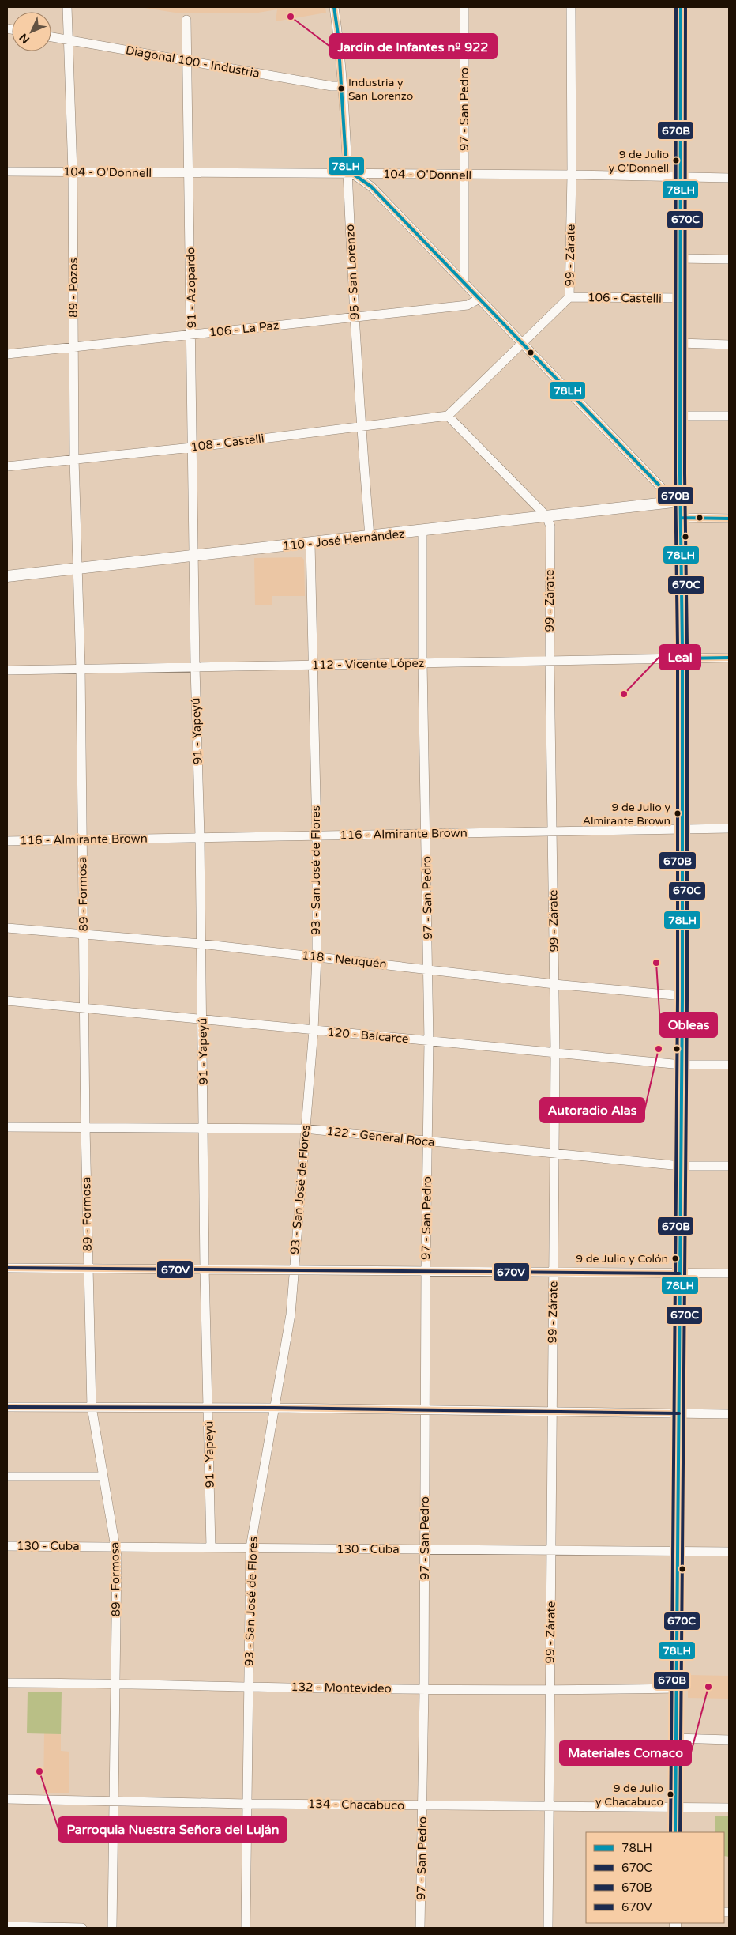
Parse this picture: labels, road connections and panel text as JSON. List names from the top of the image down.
{
  "streets": {
    "street": [
      "Diagonal 100 - Industria",
      "97 - San Pedro",
      "104 - O'Donnell",
      "99 - Zárate",
      "95 - San Lorenzo",
      "89 - Pozos",
      "91 - Azopardo",
      "106 - Castelli",
      "106 - La Paz",
      "108 - Castelli",
      "110 - José Hernández",
      "112 - Vicente López",
      "91 - Yapeyú",
      "116 - Almirante Brown",
      "93 - San José de Flores",
      "89 - Formosa",
      "118 - Neuquén",
      "120 - Balcarce",
      "122 - General Roca",
      "130 - Cuba",
      "132 - Montevideo",
      "134 - Chacabuco"
    ]
  },
  "crossings": [
    ["Diagonal 100 - Industria", "95 - San Lorenzo"],
    ["Diagonal 100 - Industria", "89 - Pozos"],
    ["Diagonal 100 - Industria", "91 - Azopardo"],
    ["97 - San Pedro", "104 - O'Donnell"],
    ["97 - San Pedro", "110 - José Hernández"],
    ["97 - San Pedro", "112 - Vicente López"],
    ["97 - San Pedro", "116 - Almirante Brown"],
    ["97 - San Pedro", "118 - Neuquén"],
    ["97 - San Pedro", "120 - Balcarce"],
    ["97 - San Pedro", "122 - General Roca"],
    ["97 - San Pedro", "130 - Cuba"],
    ["97 - San Pedro", "132 - Montevideo"],
    ["97 - San Pedro", "134 - Chacabuco"],
    ["104 - O'Donnell", "99 - Zárate"],
    ["104 - O'Donnell", "95 - San Lorenzo"],
    ["104 - O'Donnell", "89 - Pozos"],
    ["104 - O'Donnell", "91 - Azopardo"],
    ["99 - Zárate", "106 - Castelli"],
    ["99 - Zárate", "108 - Castelli"],
    ["99 - Zárate", "110 - José Hernández"],
    ["99 - Zárate", "112 - Vicente López"],
    ["99 - Zárate", "116 - Almirante Brown"],
    ["99 - Zárate", "118 - Neuquén"],
    ["99 - Zárate", "120 - Balcarce"],
    ["99 - Zárate", "122 - General Roca"],
    ["99 - Zárate", "130 - Cuba"],
    ["99 - Zárate", "132 - Montevideo"],
    ["99 - Zárate", "134 - Chacabuco"],
    ["95 - San Lorenzo", "106 - La Paz"],
    ["95 - San Lorenzo", "108 - Castelli"],
    ["95 - San Lorenzo", "110 - José Hernández"],
    ["89 - Pozos", "106 - La Paz"],
    ["89 - Pozos", "108 - Castelli"],
    ["89 - Pozos", "110 - José Hernández"],
    ["89 - Pozos", "89 - Formosa"],
    ["91 - Azopardo", "106 - La Paz"],
    ["91 - Azopardo", "108 - Castelli"],
    ["91 - Azopardo", "110 - José Hernández"],
    ["91 - Azopardo", "91 - Yapeyú"],
    ["110 - José Hernández", "91 - Yapeyú"],
    ["110 - José Hernández", "93 - San José de Flores"],
    ["110 - José Hernández", "89 - Formosa"],
    ["112 - Vicente López", "91 - Yapeyú"],
    ["112 - Vicente López", "93 - San José de Flores"],
    ["112 - Vicente López", "89 - Formosa"],
    ["91 - Yapeyú", "116 - Almirante Brown"],
    ["91 - Yapeyú", "118 - Neuquén"],
    ["91 - Yapeyú", "120 - Balcarce"],
    ["91 - Yapeyú", "122 - General Roca"],
    ["91 - Yapeyú", "130 - Cuba"],
    ["116 - Almirante Brown", "93 - San José de Flores"],
    ["116 - Almirante Brown", "89 - Formosa"],
    ["93 - San José de Flores", "118 - Neuquén"],
    ["93 - San José de Flores", "120 - Balcarce"],
    ["93 - San José de Flores", "122 - General Roca"],
    ["93 - San José de Flores", "130 - Cuba"],
    ["93 - San José de Flores", "132 - Montevideo"],
    ["93 - San José de Flores", "134 - Chacabuco"],
    ["89 - Formosa", "118 - Neuquén"],
    ["89 - Formosa", "120 - Balcarce"],
    ["89 - Formosa", "122 - General Roca"],
    ["89 - Formosa", "130 - Cuba"],
    ["89 - Formosa", "132 - Montevideo"],
    ["89 - Formosa", "134 - Chacabuco"]
  ],
  "places": [
    "Jardín de Infantes nº 922",
    "Industria y San Lorenzo",
    "9 de Julio y O'Donnell",
    "Leal",
    "9 de Julio y Almirante Brown",
    "Obleas",
    "Autoradio Alas",
    "9 de Julio y Colón",
    "Materiales Comaco",
    "Parroquia Nuestra Señora del Luján",
    "9 de Julio y Chacabuco"
  ],
  "lines": [
    "transit line 78LH",
    "transit line 670C",
    "transit line 670B",
    "transit line 670V"
  ],
  "legend": [
    "78LH",
    "670C",
    "670B",
    "670V"
  ],
  "north": "bottom left"
}
